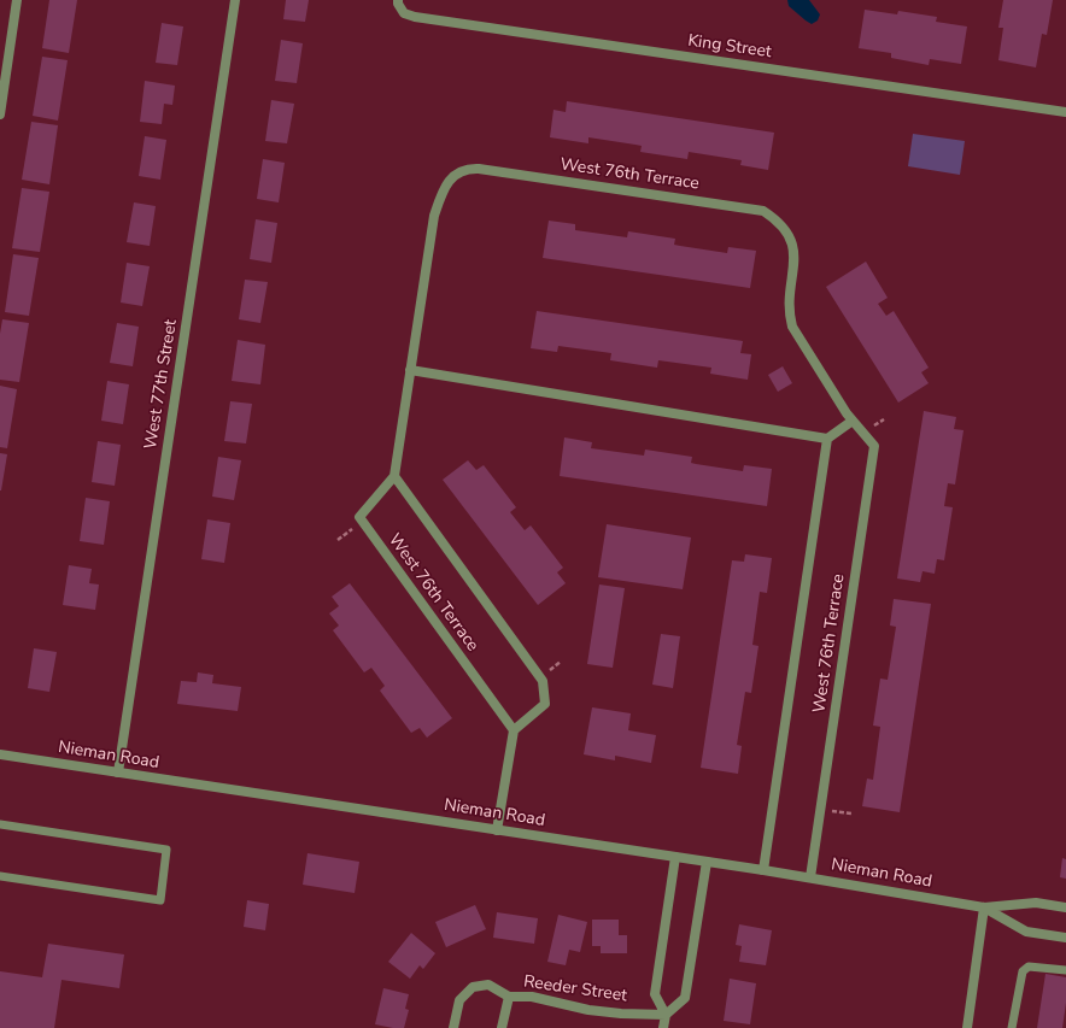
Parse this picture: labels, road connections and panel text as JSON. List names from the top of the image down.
{
  "streets": {
    "street": [
      "King Street",
      "West 76th Terrace",
      "West 77th Street",
      "Nieman Road",
      "Reeder Street"
    ]
  },
  "crossings": [
    ["West 76th Terrace", "Nieman Road"],
    ["West 77th Street", "Nieman Road"]
  ]
}
